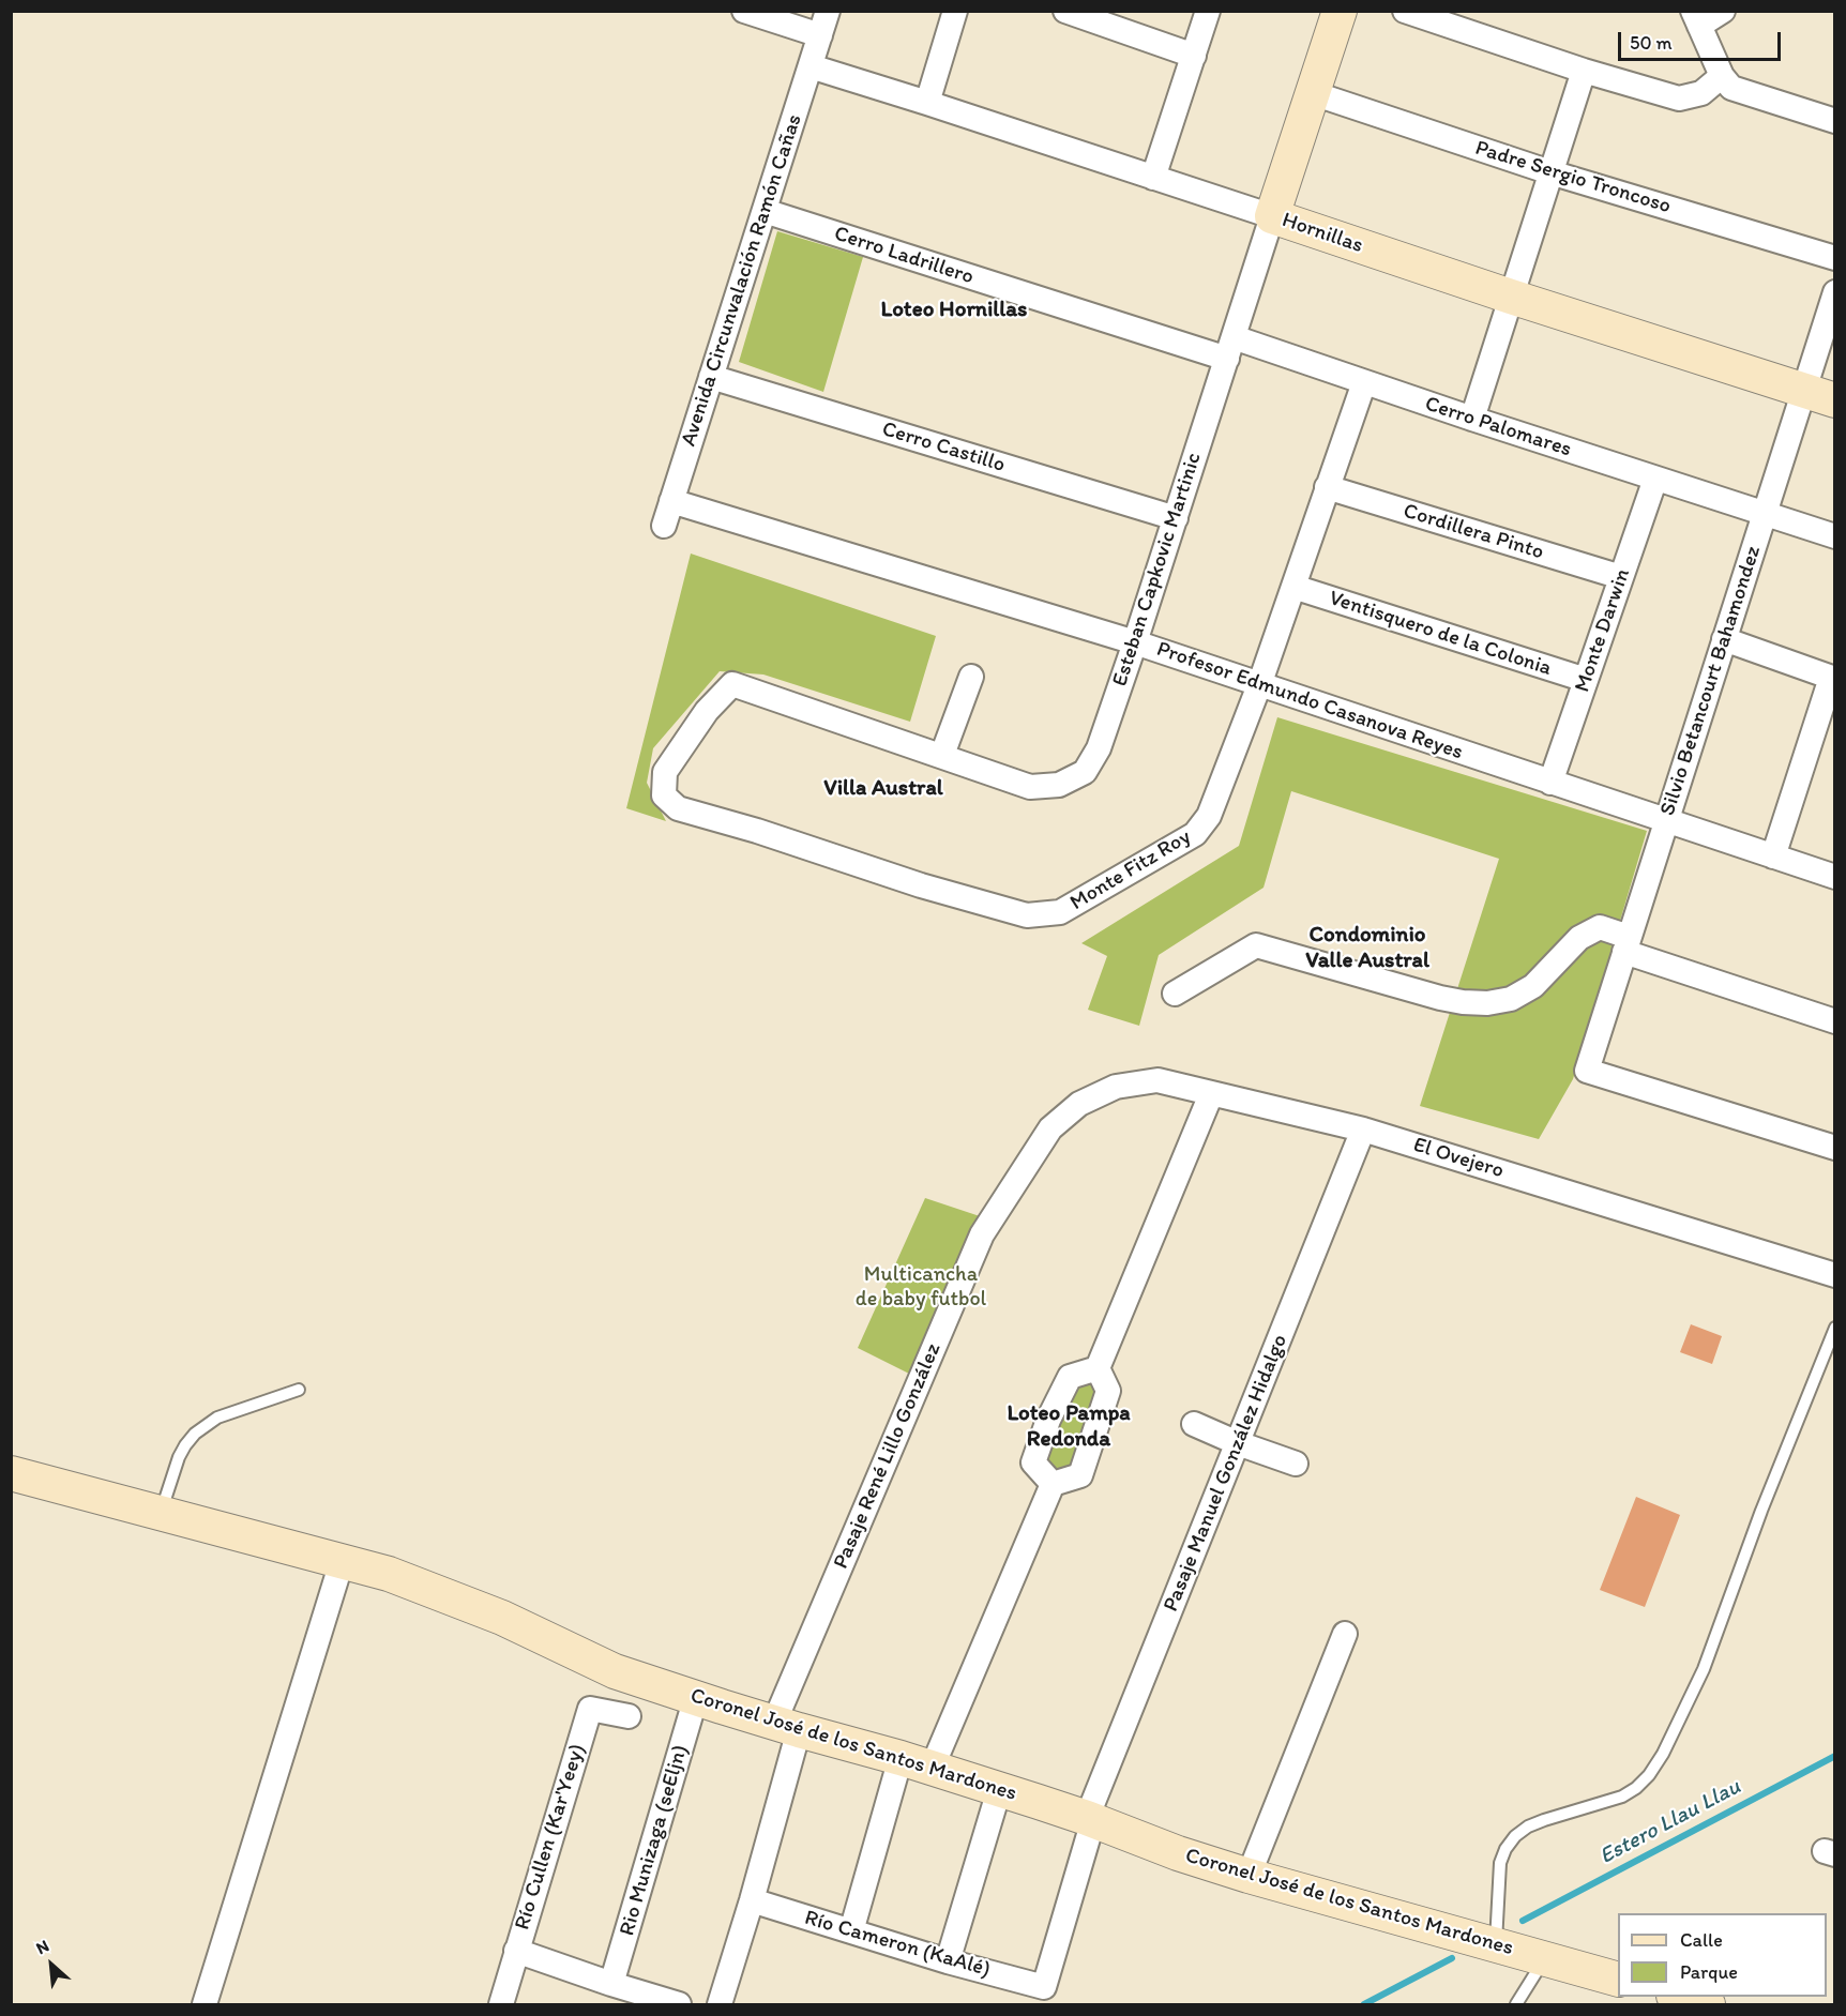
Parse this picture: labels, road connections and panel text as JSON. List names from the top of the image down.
{
  "streets": {
    "street": [
      "Padre Sergio Troncoso",
      "Hornillas",
      "Cerro Ladrillero",
      "Avenida Circunvalación Ramón Cañas",
      "Cerro Palomares",
      "Cerro Castillo",
      "Cordillera Pinto",
      "Esteban Capkovic Martinic",
      "Monte Darwin",
      "Ventisquero de la Colonia",
      "Silvio Betancourt Bahamondez",
      "Profesor Edmundo Casanova Reyes",
      "Monte Fitz Roy",
      "El Ovejero",
      "Pasaje René Lillo González",
      "Pasaje Manuel González Hidalgo",
      "Coronel José de los Santos Mardones",
      "Río Cullen (Kar'Yeey)",
      "Rio Munizaga (seEljn)",
      "Río Cameron (KaAlé)"
    ]
  },
  "crossings": [
    ["Padre Sergio Troncoso", "Esteban Capkovic Martinic"],
    ["Hornillas", "Avenida Circunvalación Ramón Cañas"],
    ["Hornillas", "Esteban Capkovic Martinic"],
    ["Hornillas", "Silvio Betancourt Bahamondez"],
    ["Cerro Ladrillero", "Avenida Circunvalación Ramón Cañas"],
    ["Cerro Ladrillero", "Cerro Palomares"],
    ["Cerro Ladrillero", "Esteban Capkovic Martinic"],
    ["Avenida Circunvalación Ramón Cañas", "Cerro Castillo"],
    ["Avenida Circunvalación Ramón Cañas", "Profesor Edmundo Casanova Reyes"],
    ["Cerro Palomares", "Esteban Capkovic Martinic"],
    ["Cerro Palomares", "Monte Darwin"],
    ["Cerro Palomares", "Silvio Betancourt Bahamondez"],
    ["Cerro Palomares", "Monte Fitz Roy"],
    ["Cerro Castillo", "Esteban Capkovic Martinic"],
    ["Cordillera Pinto", "Monte Darwin"],
    ["Cordillera Pinto", "Monte Fitz Roy"],
    ["Esteban Capkovic Martinic", "Profesor Edmundo Casanova Reyes"],
    ["Esteban Capkovic Martinic", "Monte Fitz Roy"],
    ["Monte Darwin", "Ventisquero de la Colonia"],
    ["Monte Darwin", "Profesor Edmundo Casanova Reyes"],
    ["Ventisquero de la Colonia", "Monte Fitz Roy"],
    ["Silvio Betancourt Bahamondez", "Profesor Edmundo Casanova Reyes"],
    ["Profesor Edmundo Casanova Reyes", "Monte Fitz Roy"],
    ["El Ovejero", "Pasaje René Lillo González"],
    ["El Ovejero", "Pasaje Manuel González Hidalgo"],
    ["Pasaje René Lillo González", "Coronel José de los Santos Mardones"],
    ["Pasaje René Lillo González", "Río Cameron (KaAlé)"],
    ["Pasaje Manuel González Hidalgo", "Coronel José de los Santos Mardones"],
    ["Pasaje Manuel González Hidalgo", "Río Cameron (KaAlé)"],
    ["Coronel José de los Santos Mardones", "Rio Munizaga (seEljn)"]
  ],
  "districts": [
    "Loteo Hornillas",
    "Villa Austral",
    "Condominio Valle Austral",
    "Loteo Pampa Redonda"
  ],
  "water": ["Estero Llau Llau"],
  "parks": ["Multicancha de baby futbol"],
  "legend": ["Calle", "Parque"],
  "scale_bar": "50 m",
  "north": "top left"
}
